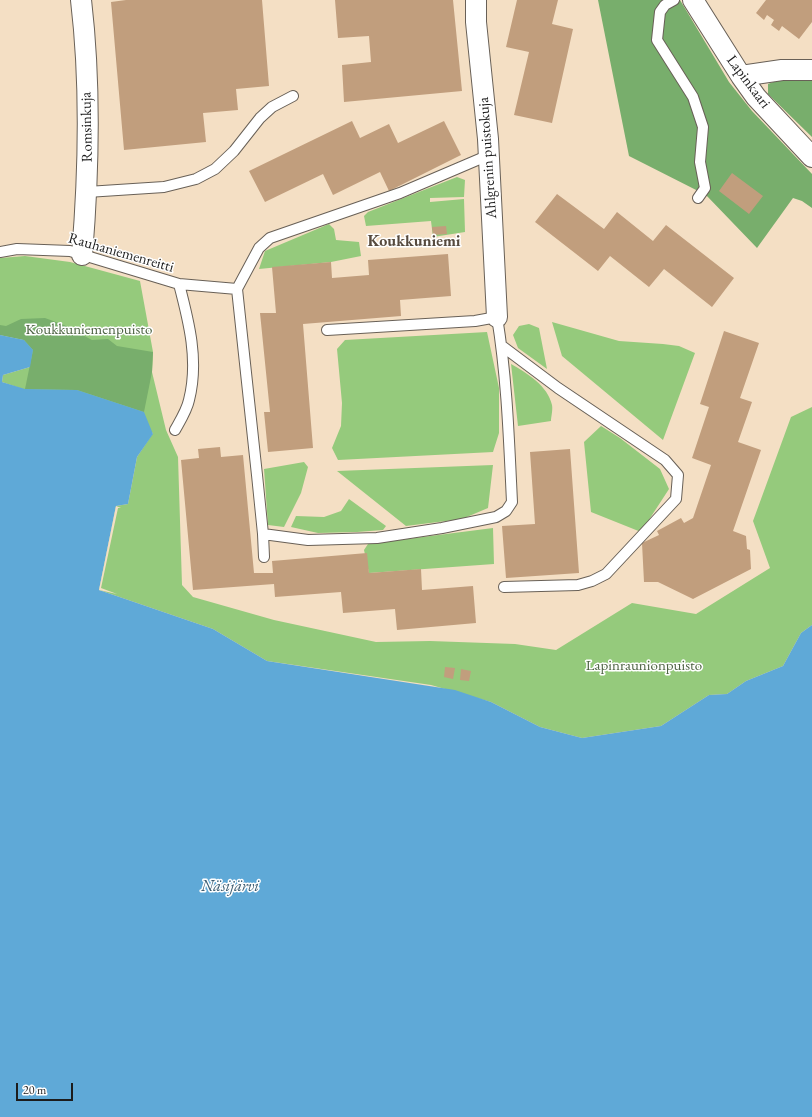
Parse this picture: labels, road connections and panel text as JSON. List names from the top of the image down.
{
  "streets": {
    "street": ["Lapinkaari", "Romsinkuja", "Ahlgrenin puistokuja"],
    "lane": ["Rauhaniemenreitti"]
  },
  "crossings": [
    ["Romsinkuja", "Rauhaniemenreitti"]
  ],
  "districts": ["Koukkuniemi"],
  "water": ["Näsijärvi"],
  "parks": ["Koukkuniemenpuisto", "Lapinraunionpuisto"],
  "scale_bar": "20 m"
}
